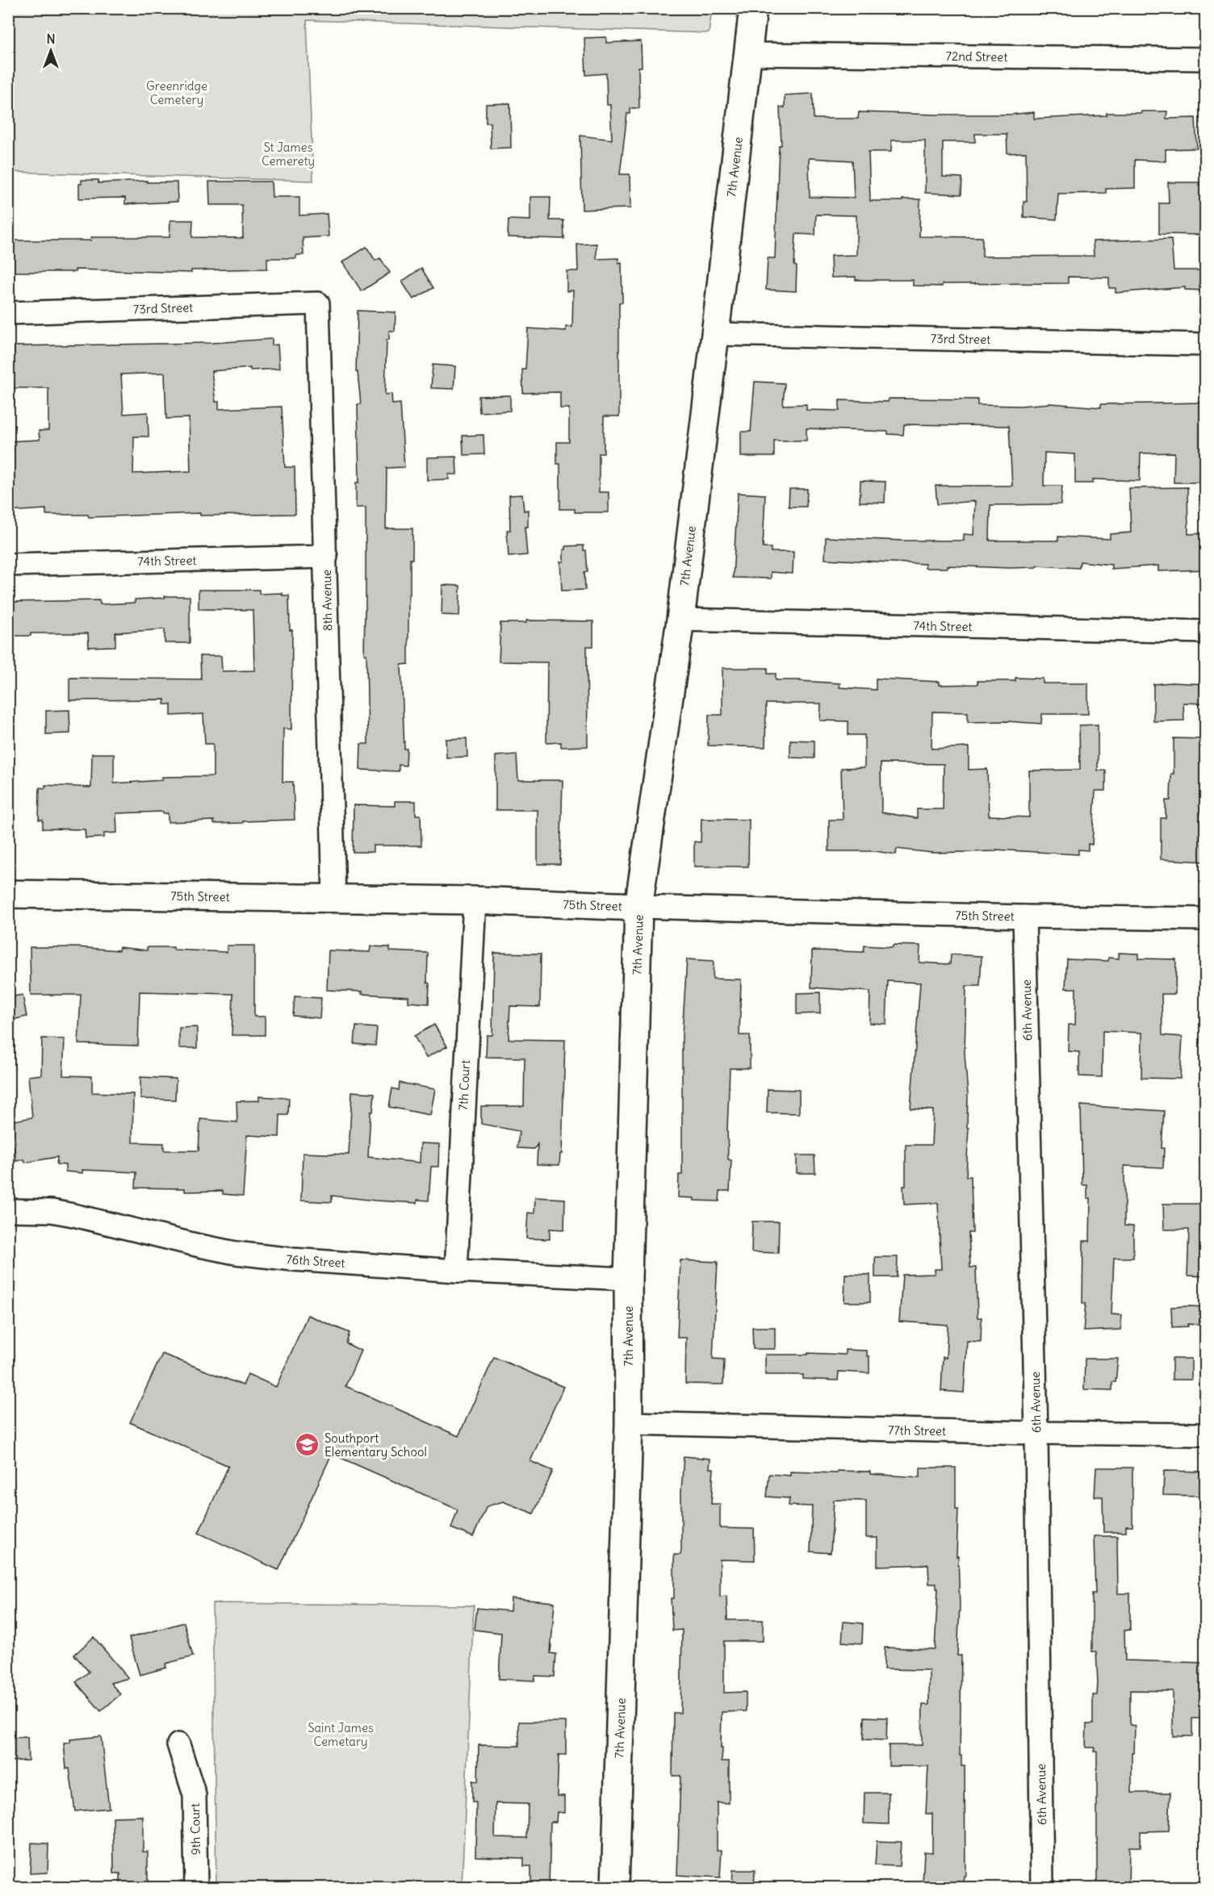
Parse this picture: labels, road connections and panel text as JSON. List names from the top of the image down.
{
  "streets": {
    "street": [
      "72nd Street",
      "7th Avenue",
      "73rd Street",
      "74th Street",
      "8th Avenue",
      "75th Street",
      "6th Avenue",
      "7th Court",
      "76th Street",
      "77th Street",
      "9th Court"
    ]
  },
  "crossings": [
    ["72nd Street", "7th Avenue"],
    ["7th Avenue", "73rd Street"],
    ["7th Avenue", "74th Street"],
    ["7th Avenue", "75th Street"],
    ["7th Avenue", "76th Street"],
    ["7th Avenue", "77th Street"],
    ["73rd Street", "8th Avenue"],
    ["74th Street", "8th Avenue"],
    ["8th Avenue", "75th Street"],
    ["75th Street", "6th Avenue"],
    ["75th Street", "7th Court"],
    ["6th Avenue", "77th Street"],
    ["7th Court", "76th Street"]
  ],
  "parks": ["Greenridge Cemetery", "St James Cemerety", "Saint James Cemetary"],
  "places": {
    "school or university": ["Southport Elementary School"]
  },
  "north": "top"
}
